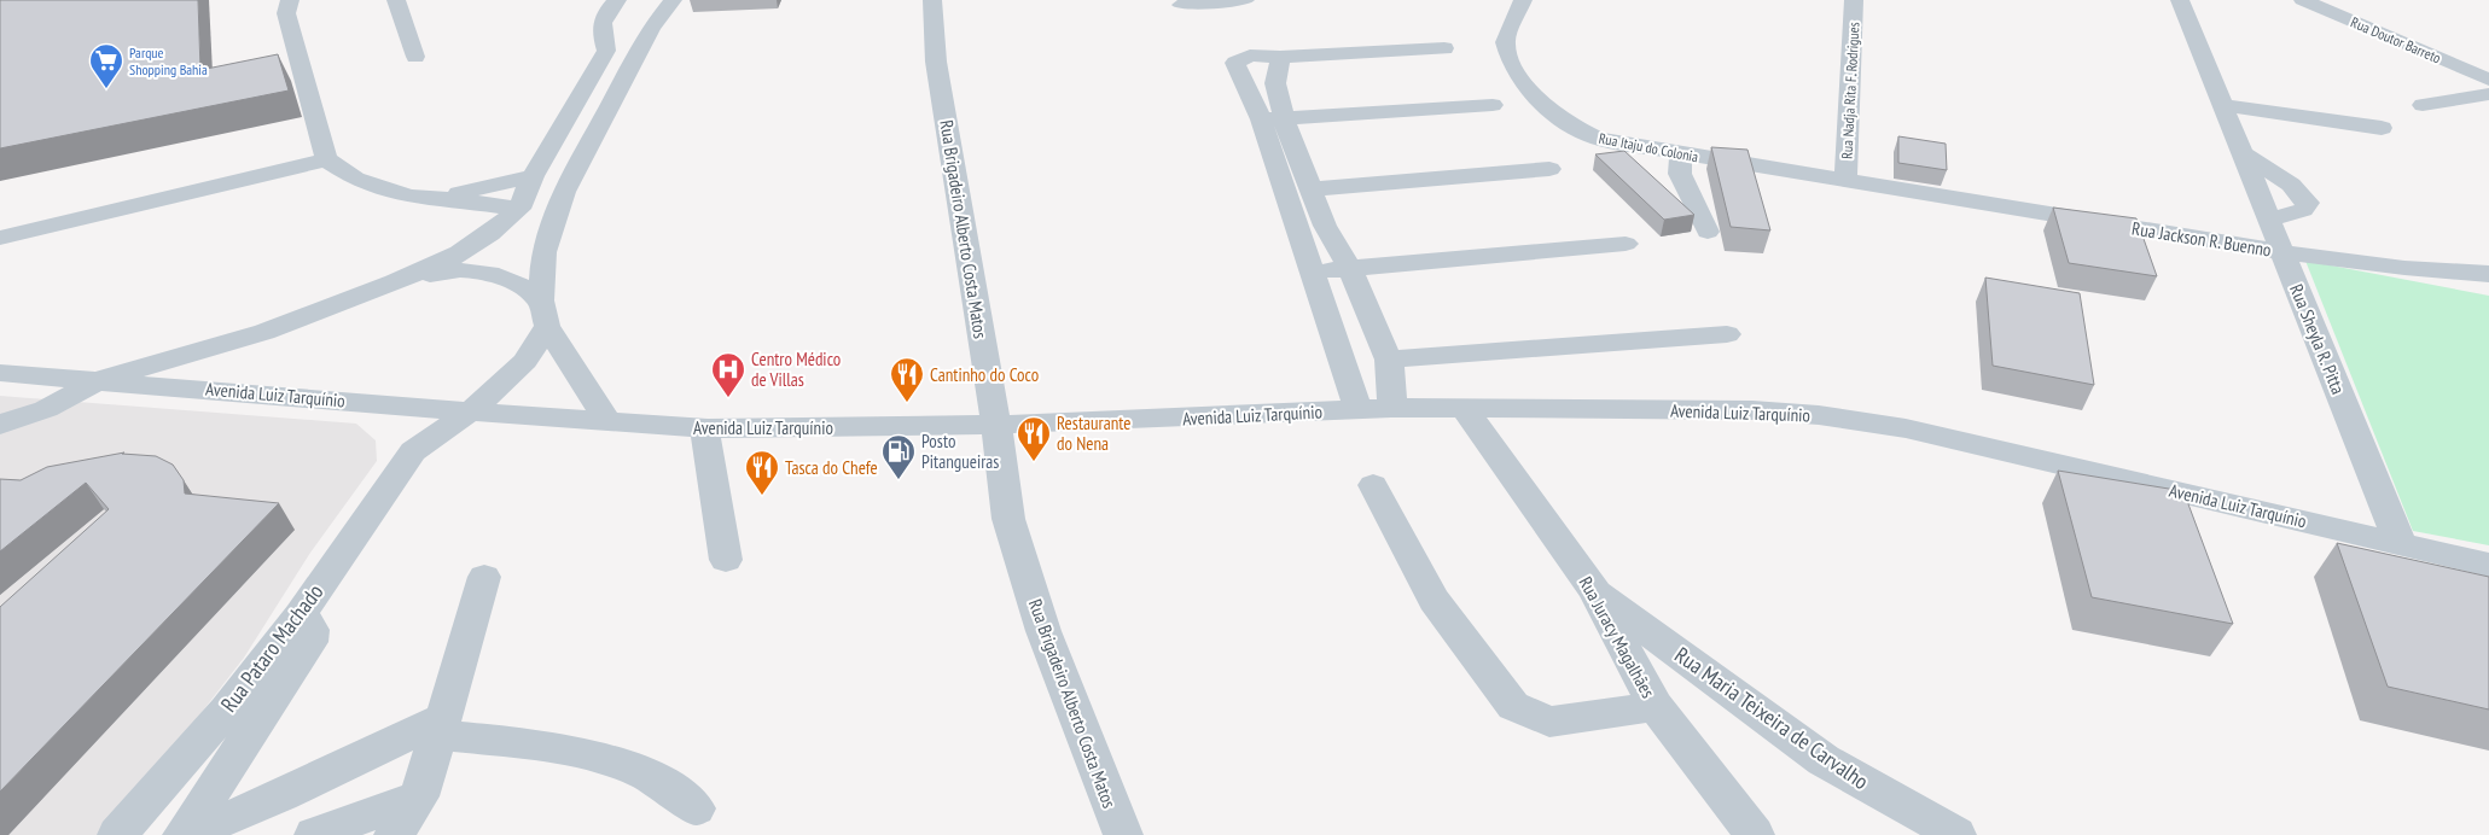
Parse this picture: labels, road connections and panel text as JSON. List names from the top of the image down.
{
  "streets": {
    "street": [
      "Rua Doutor Barreto",
      "Rua Nadja Rita F. Rodrigues",
      "Rua Itaju do Colonia",
      "Rua Brigadeiro Alberto Costa Matos",
      "Rua Jackson R. Buenno",
      "Rua Sheyla R. Pitta",
      "Avenida Luiz Tarquínio",
      "Rua Juracy Magalhães",
      "Rua Pataro Machado",
      "Rua Maria Teixeira de Carvalho"
    ]
  },
  "crossings": [
    ["Rua Nadja Rita F. Rodrigues", "Rua Itaju do Colonia"],
    ["Rua Nadja Rita F. Rodrigues", "Rua Jackson R. Buenno"],
    ["Rua Itaju do Colonia", "Rua Jackson R. Buenno"],
    ["Rua Brigadeiro Alberto Costa Matos", "Avenida Luiz Tarquínio"],
    ["Rua Jackson R. Buenno", "Rua Sheyla R. Pitta"],
    ["Rua Sheyla R. Pitta", "Avenida Luiz Tarquínio"],
    ["Avenida Luiz Tarquínio", "Rua Juracy Magalhães"],
    ["Avenida Luiz Tarquínio", "Rua Pataro Machado"],
    ["Rua Juracy Magalhães", "Rua Maria Teixeira de Carvalho"]
  ],
  "places": {
    "supermarket": ["Parque Shopping Bahia"],
    "hospital": ["Centro Médico de Villas"],
    "restaurant": ["Cantinho do Coco", "Restaurante do Nena", "Tasca do Chefe"],
    "fuel station": ["Posto Pitangueiras"]
  }
}
